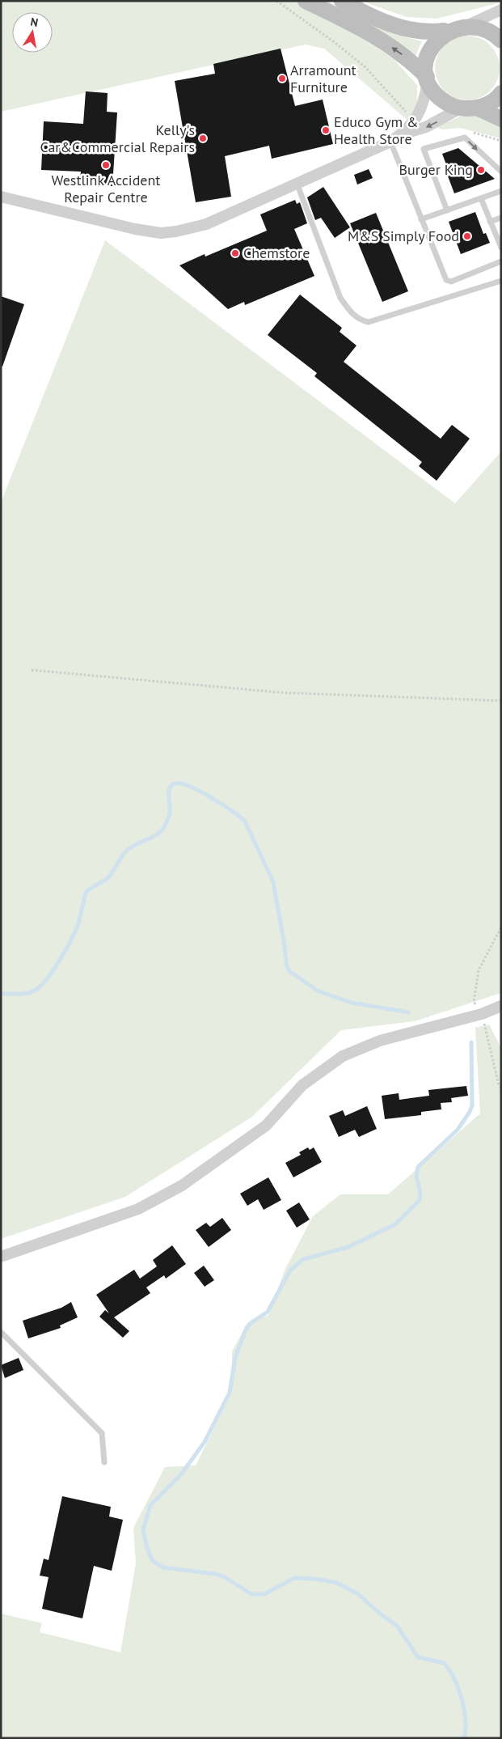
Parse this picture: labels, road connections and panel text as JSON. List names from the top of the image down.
{
  "places": [
    "Arramount Furniture",
    "Educo Gym & Health Store",
    "Kelly's Car&Commercial Repairs",
    "Westlink Accident Repair Centre",
    "Burger King",
    "M&S Simply Food",
    "Chemstore"
  ],
  "north": "top"
}
